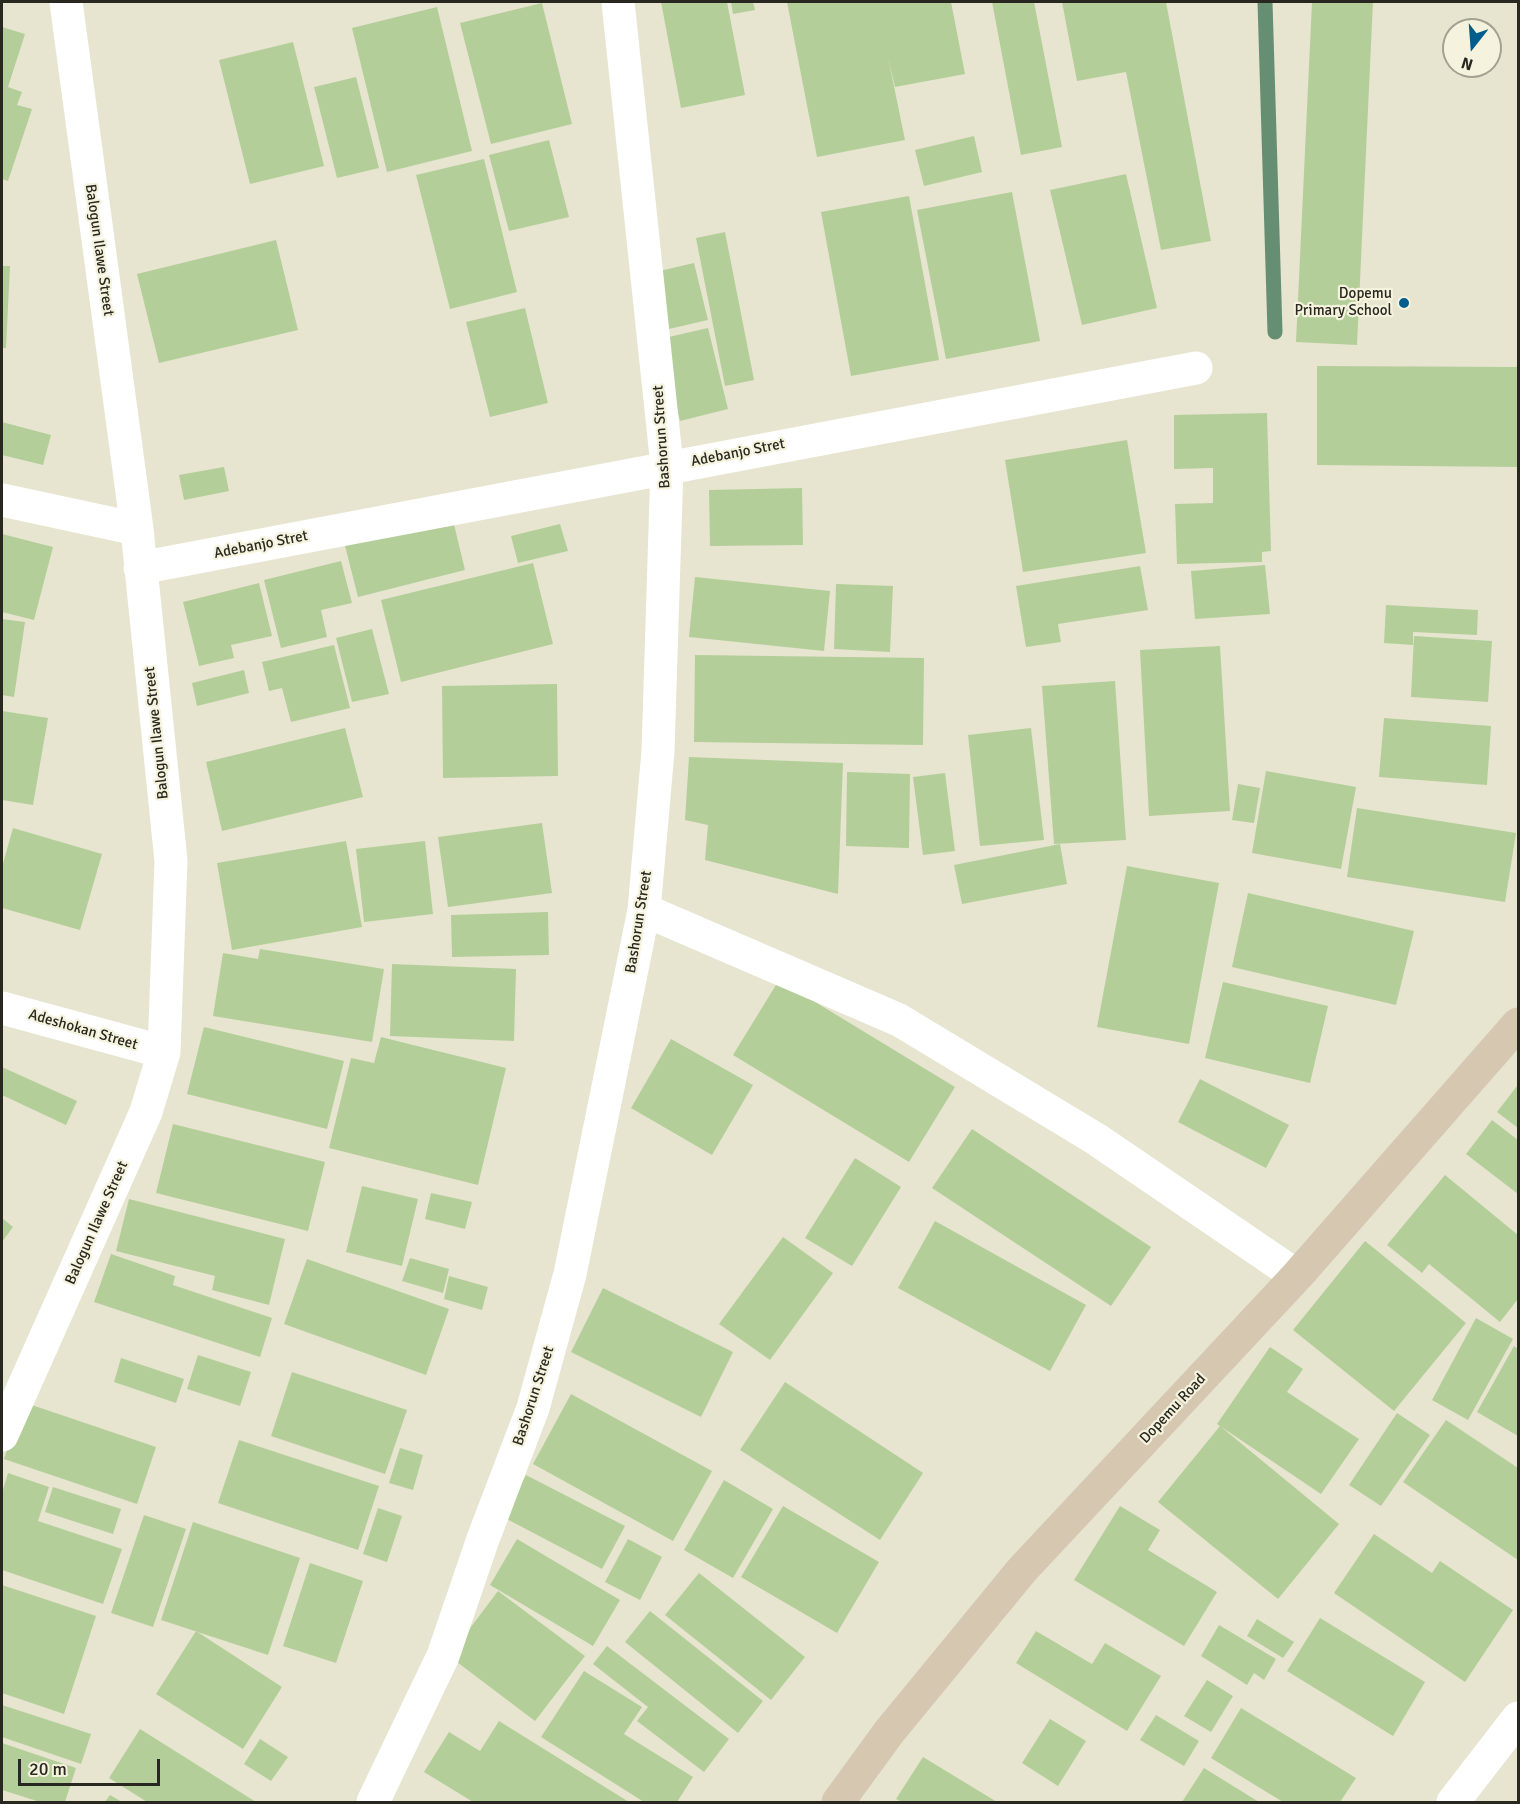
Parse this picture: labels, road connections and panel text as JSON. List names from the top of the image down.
{
  "streets": {
    "main road": ["Dopemu Road"],
    "street": [
      "Balogun Ilawe Street",
      "Bashorun Street",
      "Adebanjo Stret",
      "Adeshokan Street"
    ]
  },
  "crossings": [
    ["Balogun Ilawe Street", "Adebanjo Stret"],
    ["Balogun Ilawe Street", "Adeshokan Street"],
    ["Bashorun Street", "Adebanjo Stret"]
  ],
  "places": ["Dopemu Primary School"],
  "scale_bar": "20 m",
  "north": "bottom"
}
